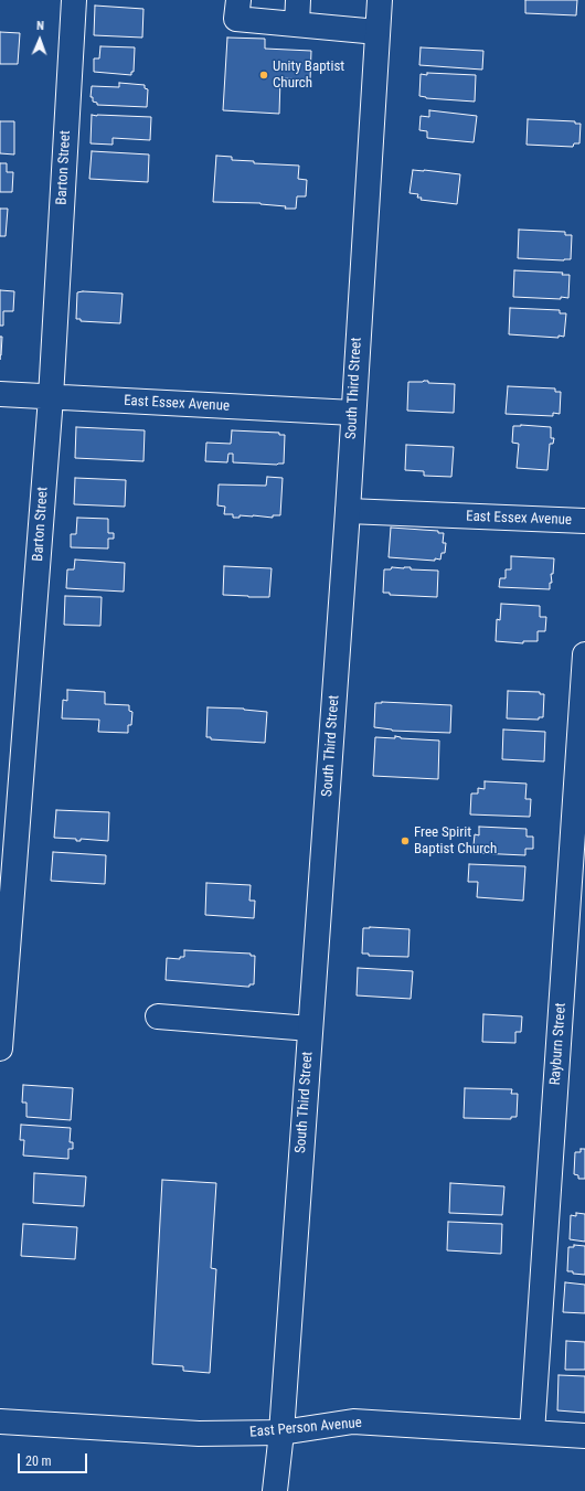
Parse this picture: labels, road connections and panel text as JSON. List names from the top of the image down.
{
  "streets": {
    "street": [
      "Barton Street",
      "South Third Street",
      "East Essex Avenue",
      "Rayburn Street",
      "East Person Avenue"
    ]
  },
  "crossings": [
    ["Barton Street", "East Essex Avenue"],
    ["South Third Street", "East Essex Avenue"],
    ["South Third Street", "East Person Avenue"],
    ["Rayburn Street", "East Person Avenue"]
  ],
  "places": ["Unity Baptist Church", "Free Spirit Baptist Church"],
  "scale_bar": "20 m",
  "north": "top"
}
